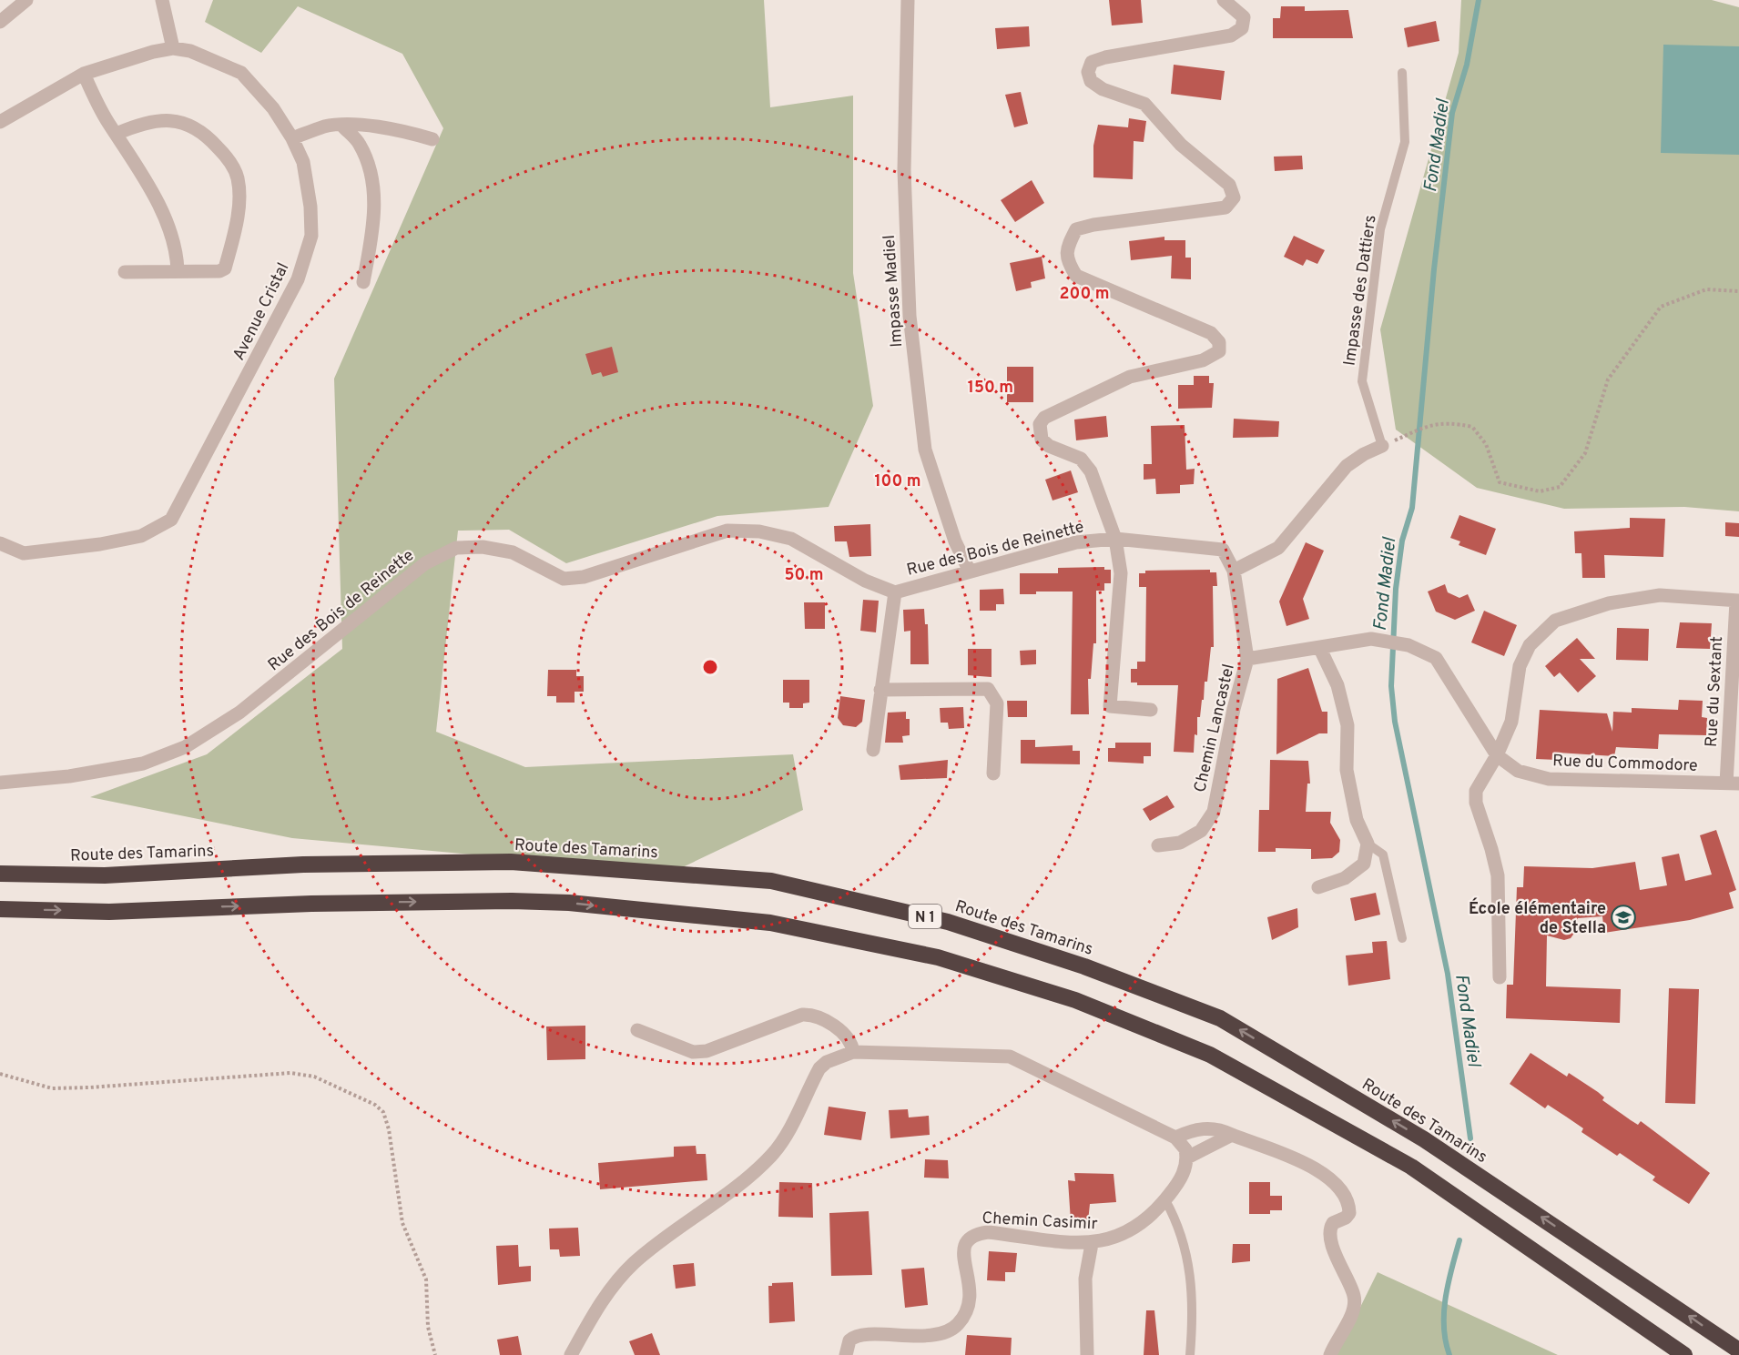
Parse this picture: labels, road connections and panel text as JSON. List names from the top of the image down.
{
  "streets": {
    "highway": ["Route des Tamarins", "N 1"],
    "street": [
      "Impasse Madiel",
      "Avenue Cristal",
      "Rue des Bois de Reinette",
      "Rue du Sextant",
      "Chemin Lancastel",
      "Rue du Commodore",
      "Chemin Casimir"
    ],
    "lane": ["Impasse des Dattiers"]
  },
  "crossings": [
    ["Impasse Madiel", "Rue des Bois de Reinette"],
    ["Rue des Bois de Reinette", "Chemin Lancastel"],
    ["Rue du Sextant", "Rue du Commodore"],
    ["Chemin Lancastel", "Rue du Commodore"]
  ],
  "water": ["Fond Madiel"],
  "places": {
    "school or university": ["École élémentaire de Stella"]
  },
  "rings": [
    "200 m",
    "150 m",
    "100 m",
    "50 m"
  ]
}
